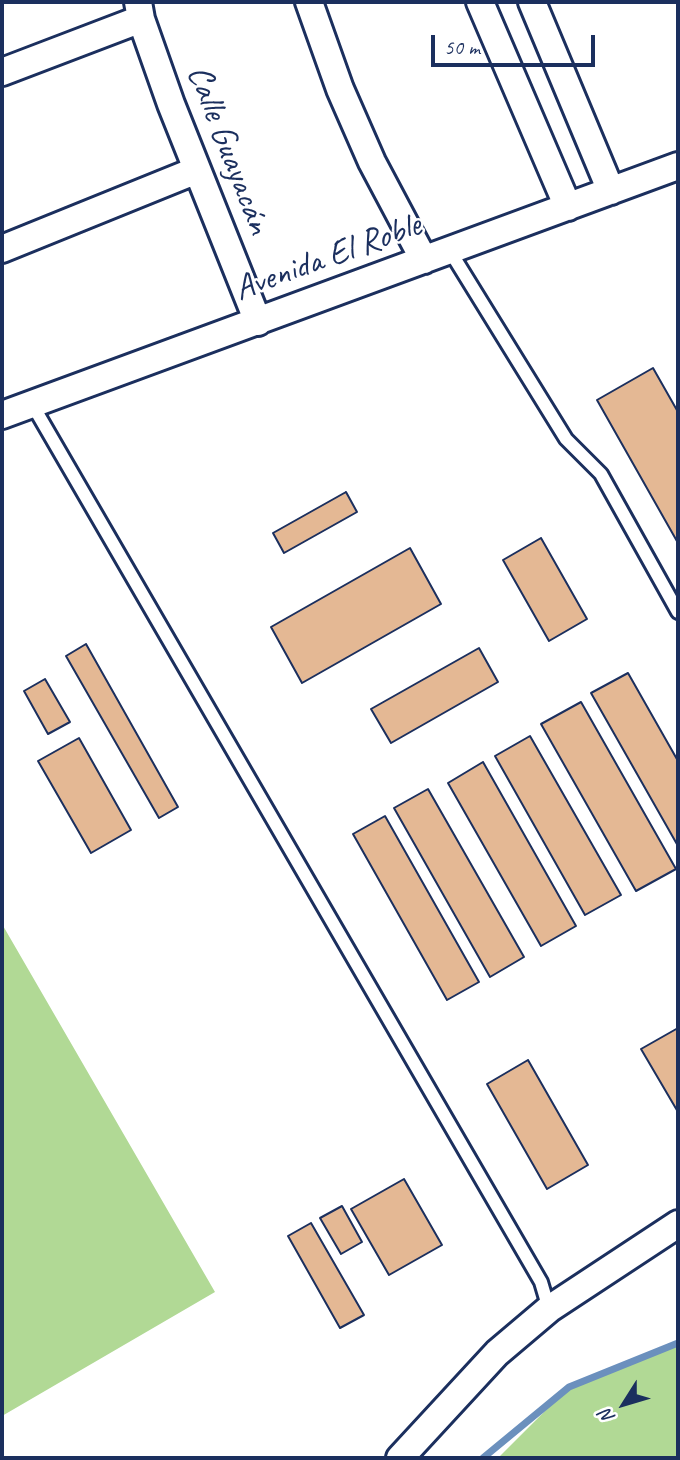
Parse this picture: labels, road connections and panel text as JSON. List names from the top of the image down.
{
  "streets": {
    "street": ["Calle Guayacán", "Avenida El Roble"]
  },
  "crossings": [
    ["Calle Guayacán", "Avenida El Roble"]
  ],
  "scale_bar": "50 m",
  "north": "bottom left"
}
